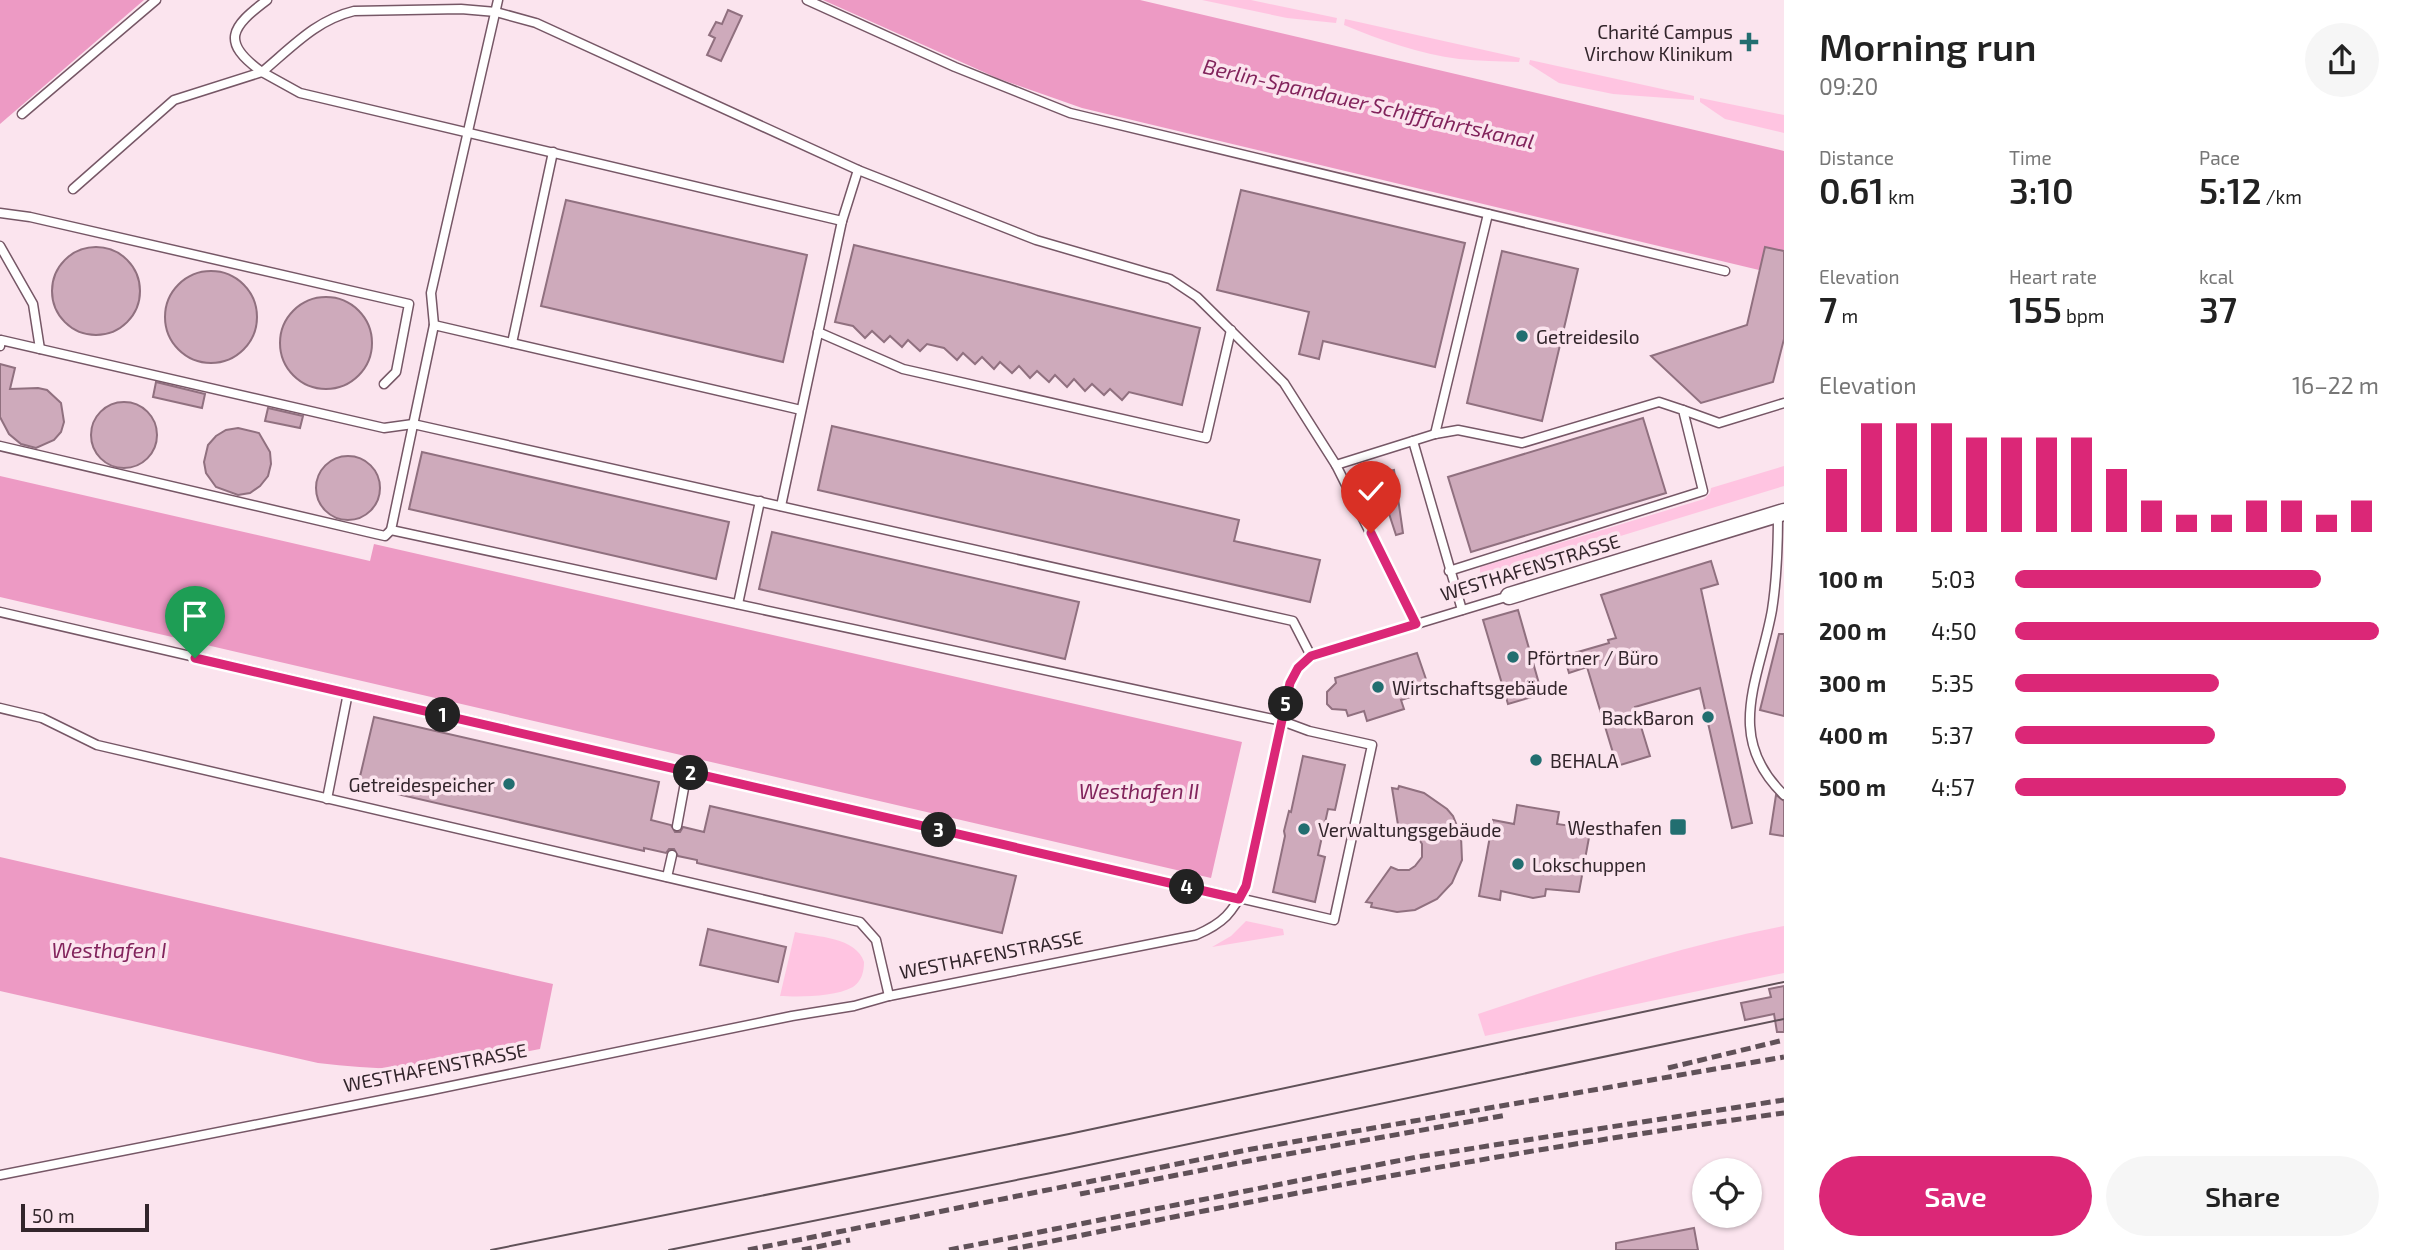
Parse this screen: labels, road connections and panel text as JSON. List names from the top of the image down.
{
  "streets": {
    "street": ["WESTHAFENSTRASSE"]
  },
  "water": ["Berlin-Spandauer Schifffahrtskanal", "Westhafen II", "Westhafen I"],
  "places": {
    "health": ["Charité Campus Virchow Klinikum"],
    "other": [
      "Getreidesilo",
      "Pförtner / Büro",
      "Wirtschaftsgebäude",
      "BackBaron",
      "BEHALA",
      "Getreidespeicher",
      "Verwaltungsgebäude",
      "Lokschuppen"
    ],
    "transit": ["Westhafen"]
  },
  "scale_bar": "50 m",
  "page": {
    "heading": ["Morning run", "09:20"],
    "stats": [
      ["Distance", "0.61 km"],
      ["Time", "3:10"],
      ["Pace", "5:12 /km"],
      ["Elevation", "7 m"],
      ["Heart rate", "155 bpm"],
      ["kcal", "37"]
    ],
    "chart": ["Elevation", "16–22 m"],
    "list": [
      {
        "name": "100 m",
        "note": "5:03"
      },
      {
        "name": "200 m",
        "note": "4:50"
      },
      {
        "name": "300 m",
        "note": "5:35"
      },
      {
        "name": "400 m",
        "note": "5:37"
      },
      {
        "name": "500 m",
        "note": "4:57"
      }
    ],
    "pins": [
      "5",
      "1",
      "2",
      "3",
      "4"
    ],
    "buttons": ["Save", "Share"],
    "scale": "50 m"
  }
}
